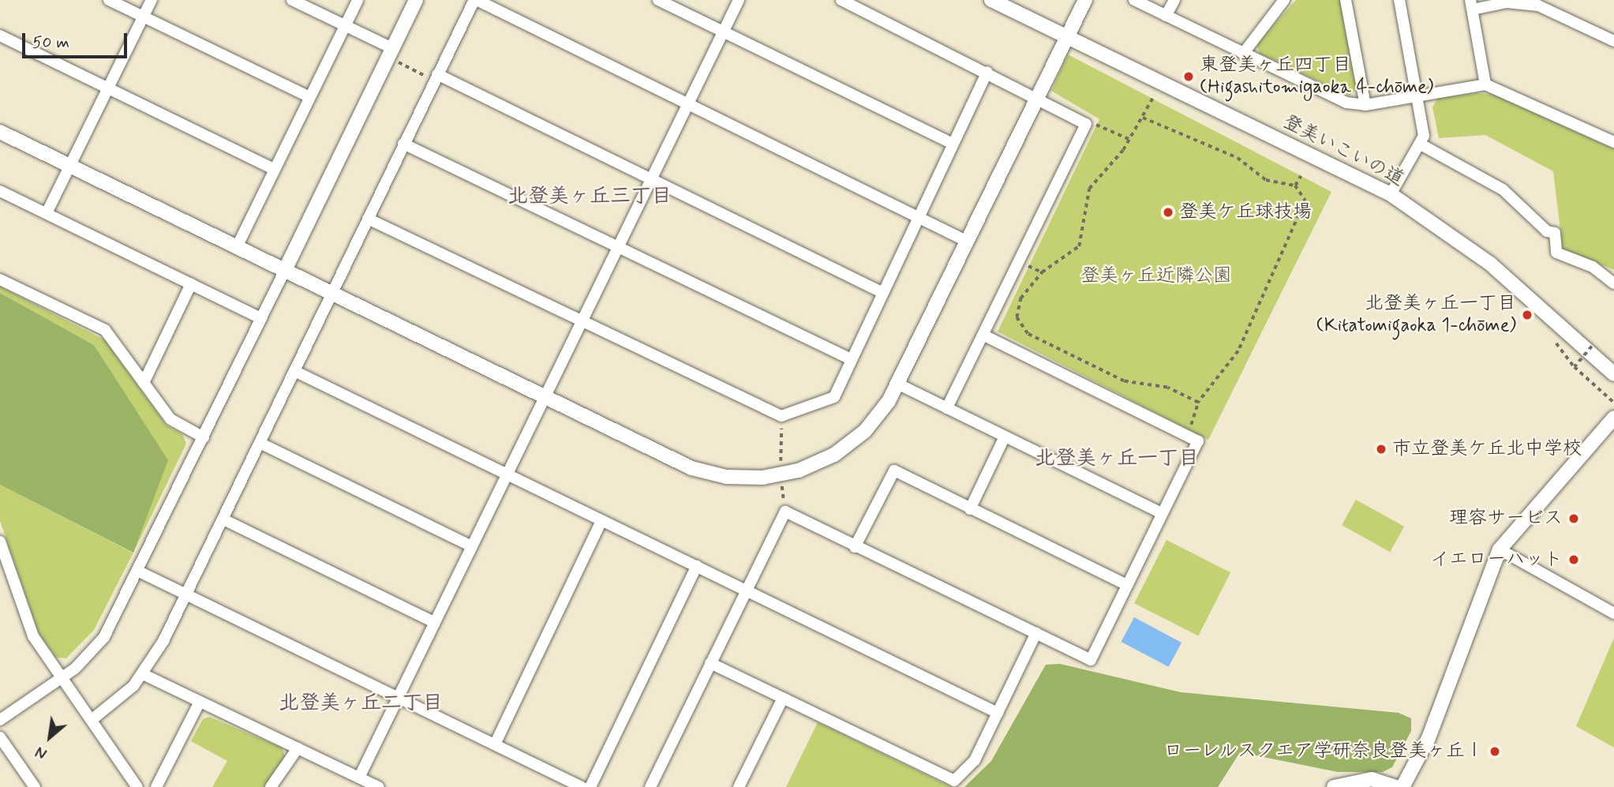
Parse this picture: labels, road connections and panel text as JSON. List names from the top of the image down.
{
  "streets": {
    "street": ["登美いこいの道"]
  },
  "districts": ["北登美ヶ丘三丁目", "北登美ヶ丘一丁目", "北登美ヶ丘二丁目"],
  "parks": ["登美ヶ丘近隣公園"],
  "places": [
    "東登美ヶ丘四丁目 (Higashitomigaoka 4-chōme)",
    "登美ケ丘球技場",
    "北登美ヶ丘一丁目 (Kitatomigaoka 1-chōme)",
    "市立登美ケ丘北中学校",
    "理容サービス",
    "イエローハット",
    "ローレルスクエア学研奈良登美ヶ丘Ⅰ"
  ],
  "scale_bar": "50 m",
  "north": "bottom left"
}
